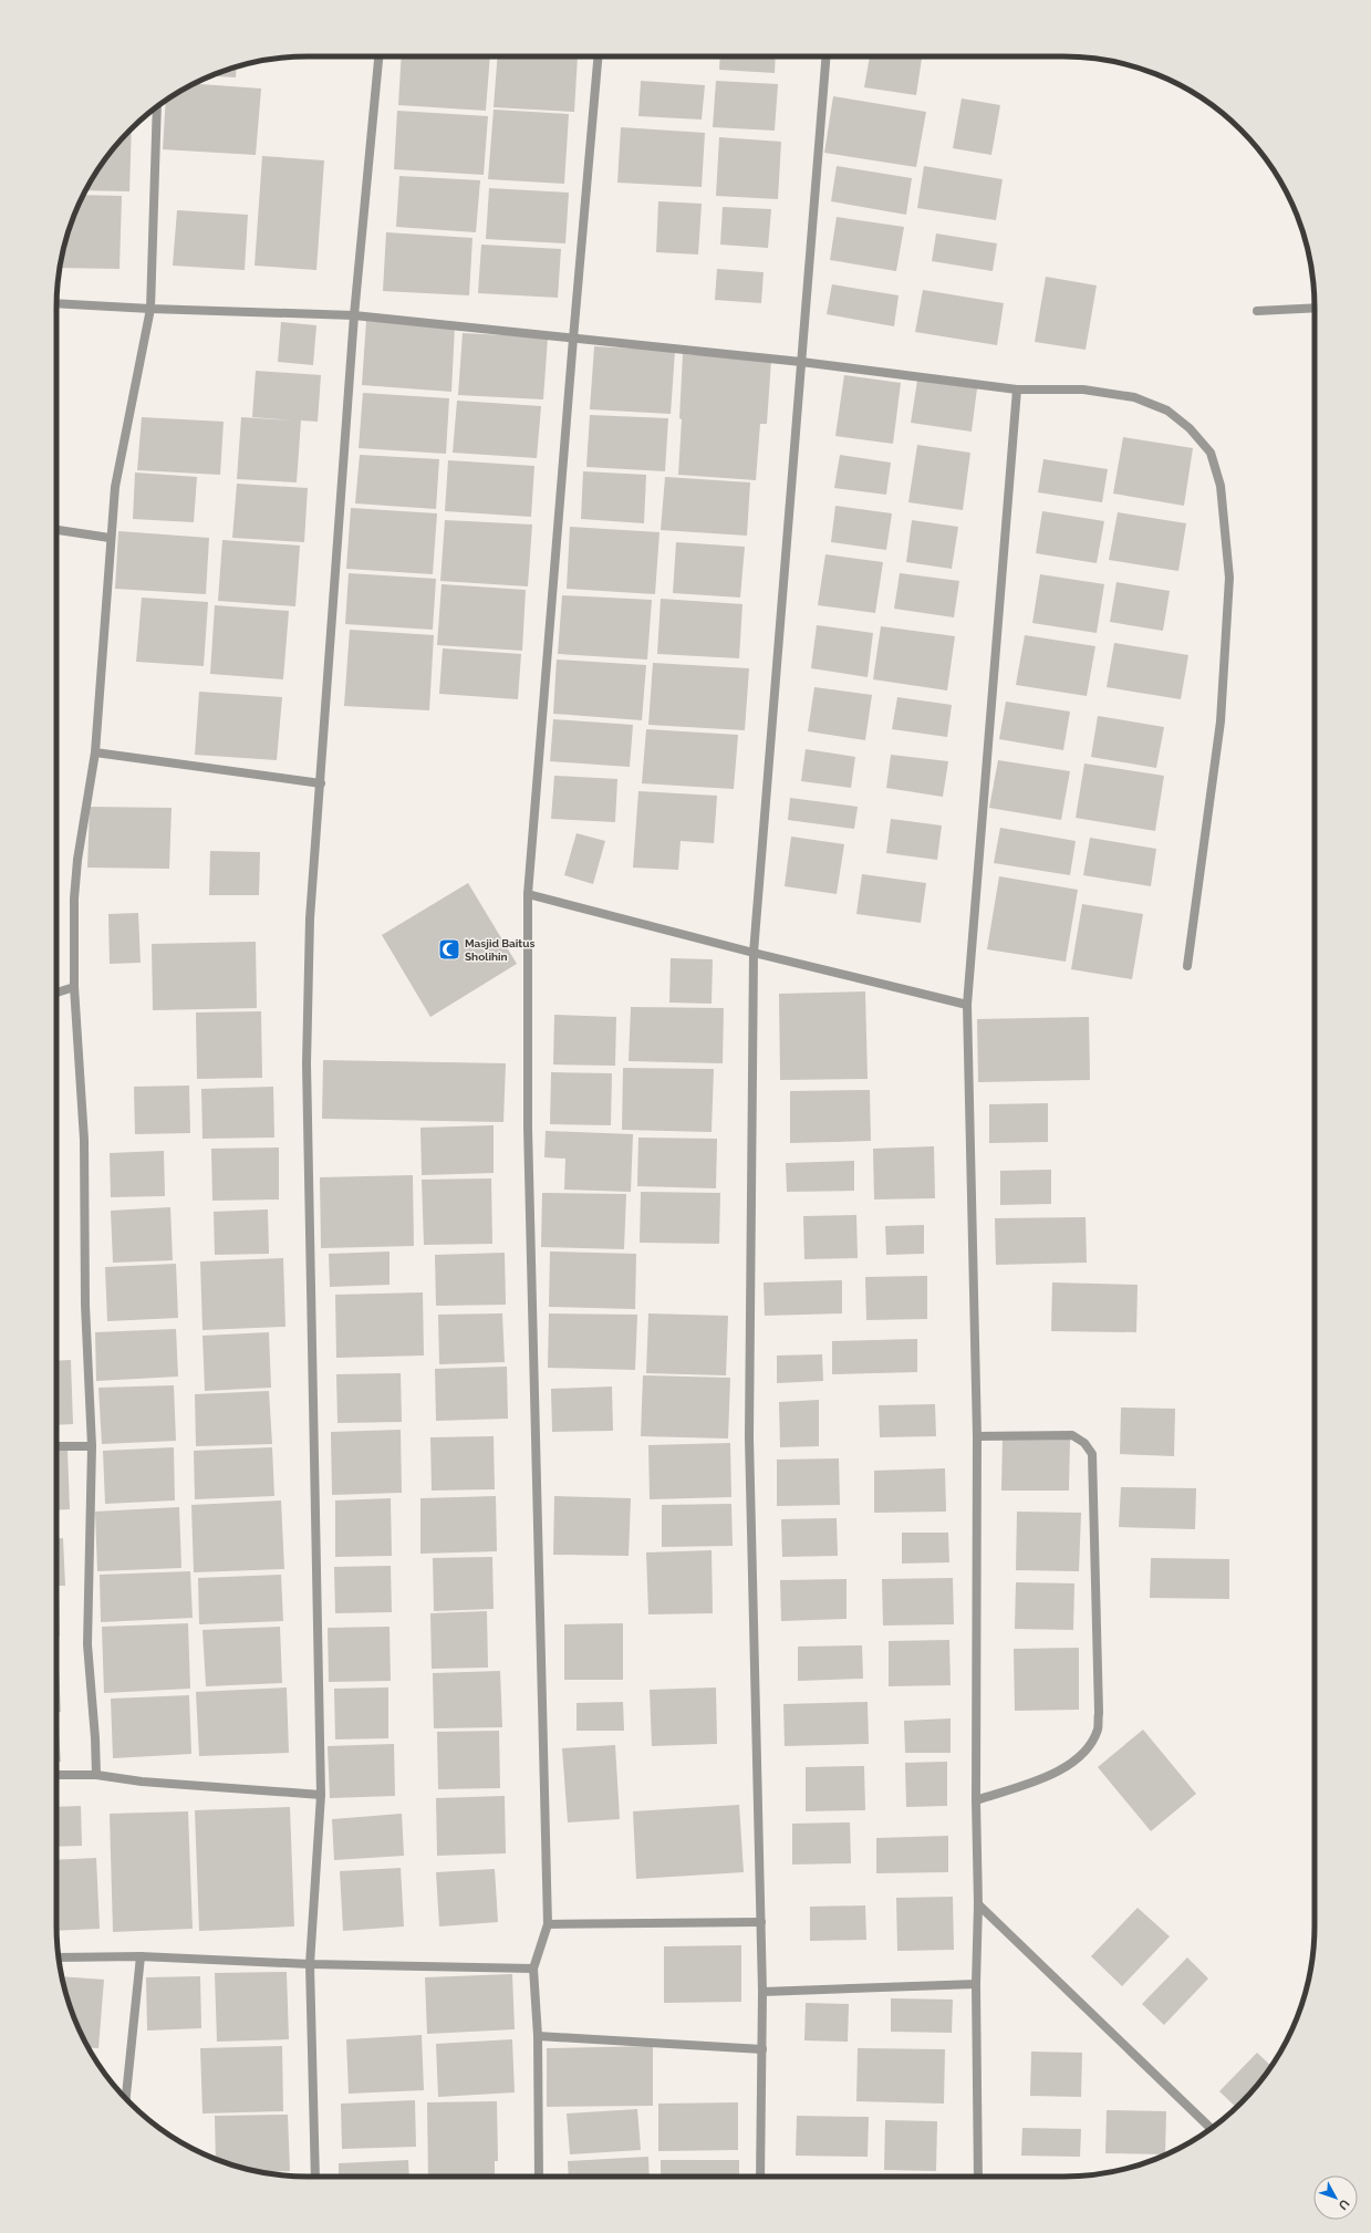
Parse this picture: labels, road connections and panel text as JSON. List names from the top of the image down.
{
  "places": {
    "mosque": ["Masjid Baitus Sholihin"]
  },
  "north": "bottom right"
}
